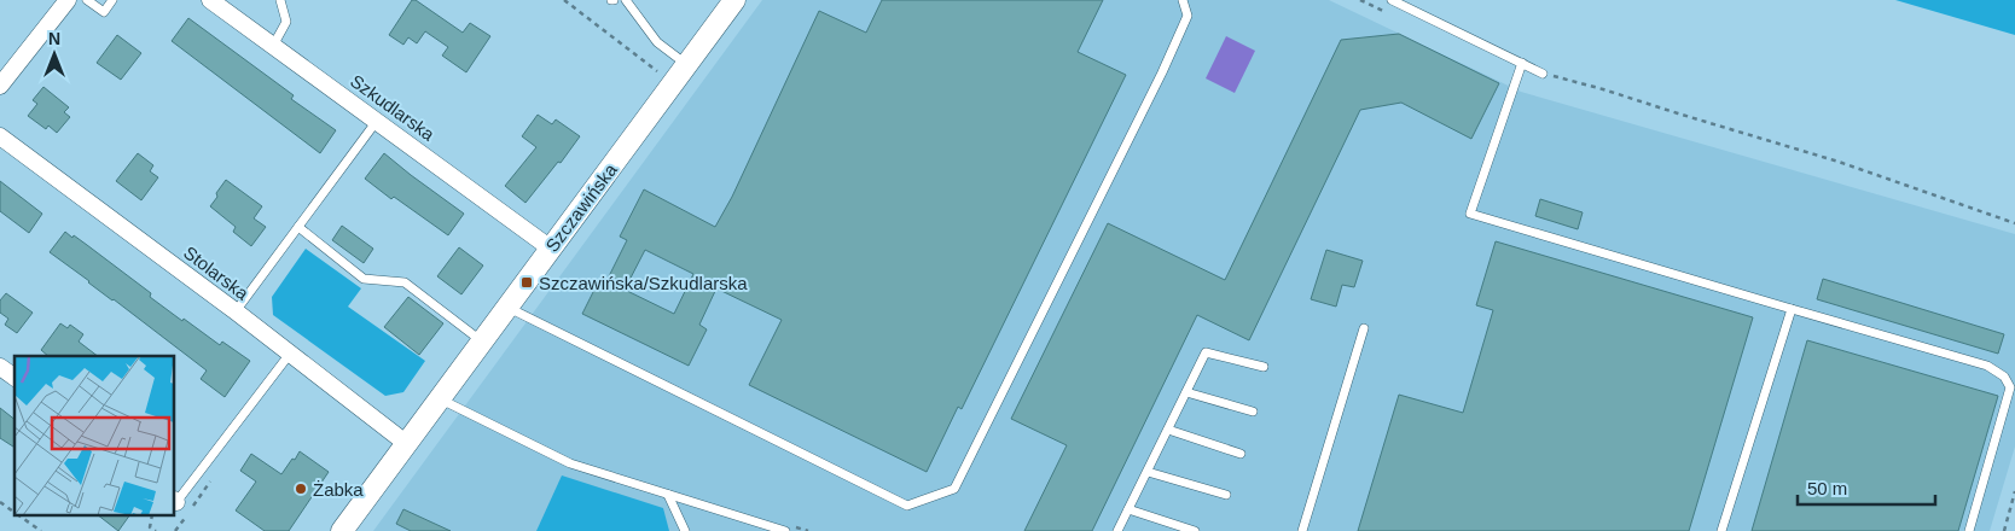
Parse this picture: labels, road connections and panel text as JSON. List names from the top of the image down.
{
  "streets": {
    "street": ["Szkudlarska", "Szczawińska", "Stolarska"]
  },
  "crossings": [
    ["Szkudlarska", "Szczawińska"],
    ["Szczawińska", "Stolarska"]
  ],
  "places": {
    "transit": ["Szczawińska/Szkudlarska"],
    "other": ["Żabka"]
  },
  "scale_bar": "50 m",
  "north": "top"
}
